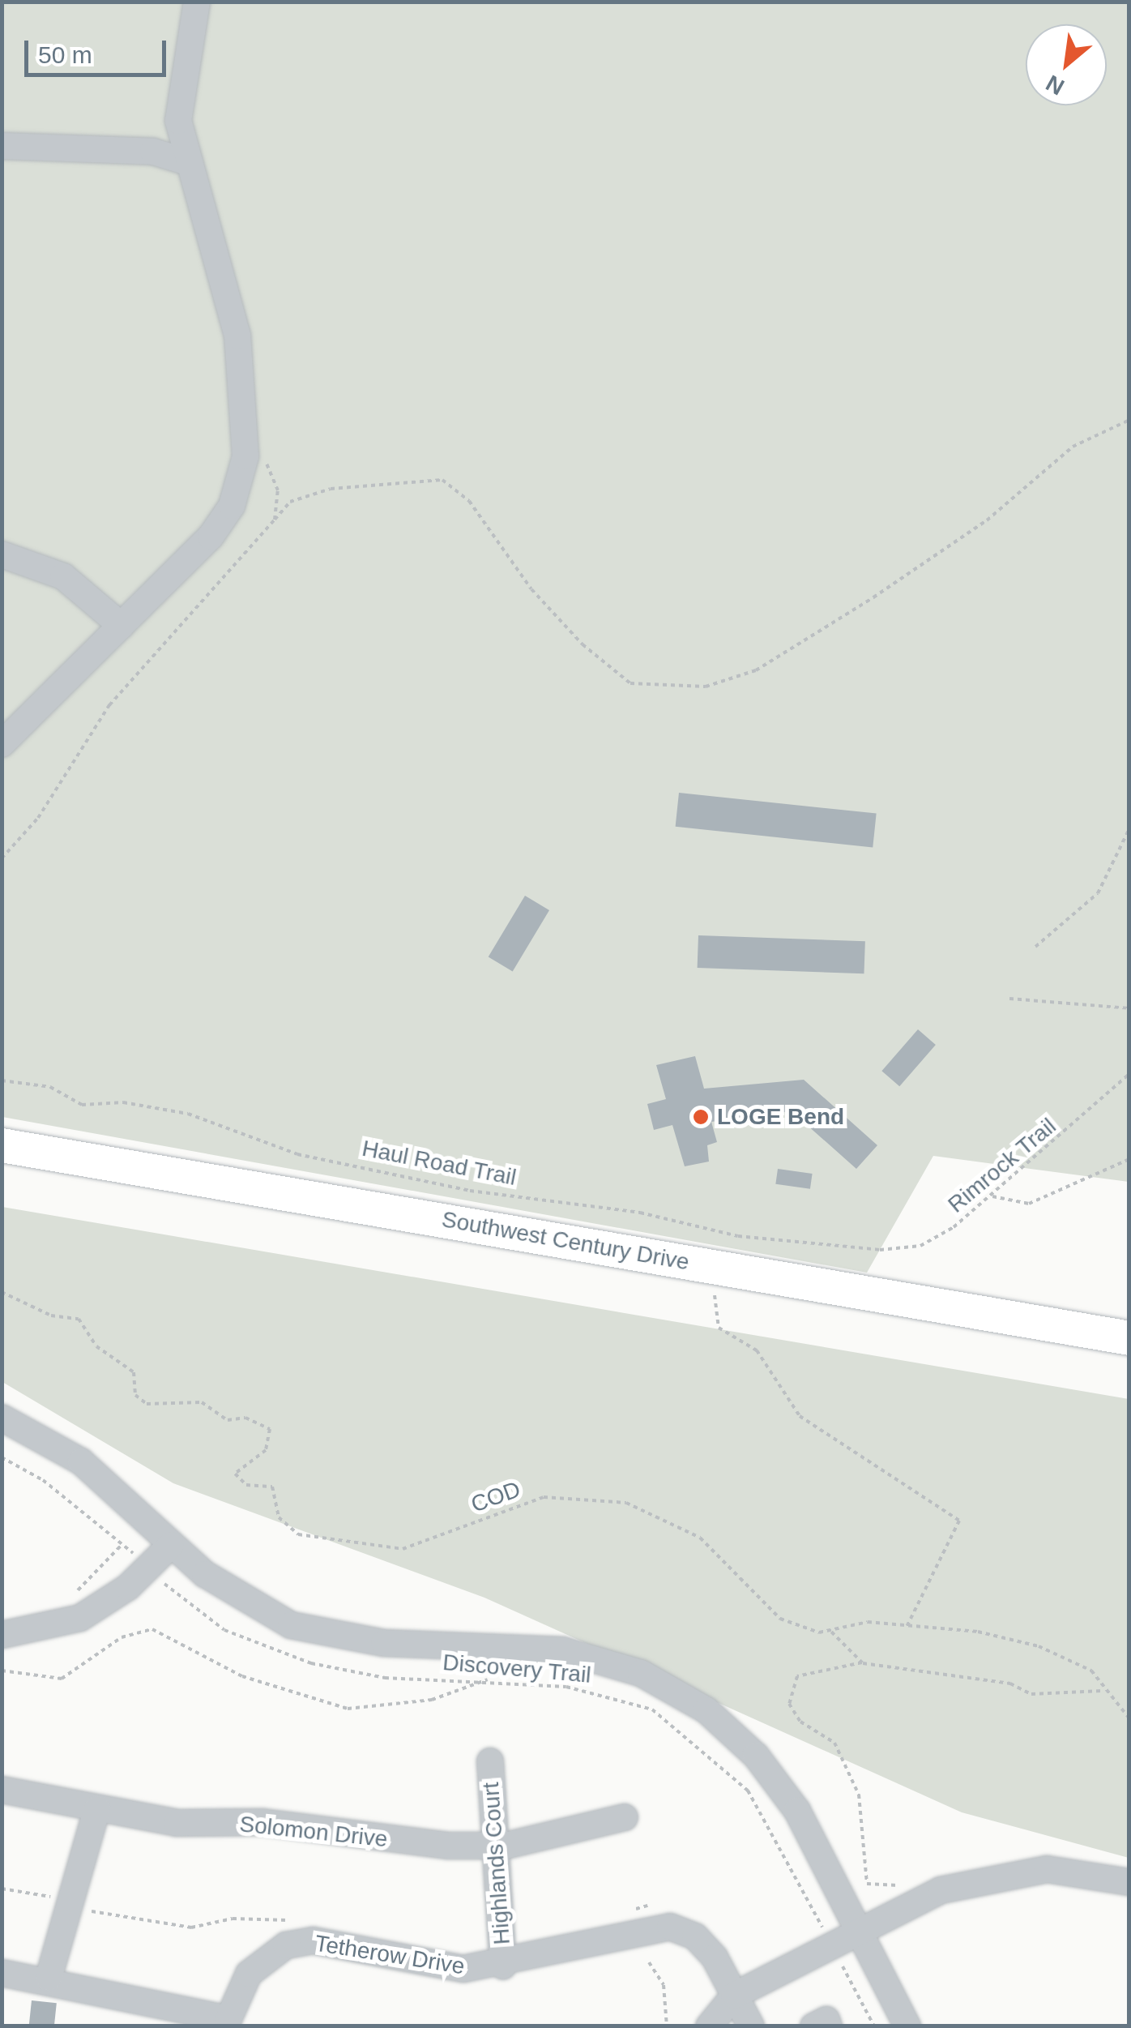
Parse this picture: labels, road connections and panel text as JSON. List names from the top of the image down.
{
  "streets": {
    "main road": ["Southwest Century Drive"],
    "street": ["Solomon Drive", "Highlands Court", "Tetherow Drive"],
    "path": [
      "Haul Road Trail",
      "Rimrock Trail",
      "COD",
      "Discovery Trail"
    ]
  },
  "crossings": [
    ["Haul Road Trail", "Rimrock Trail"],
    ["Solomon Drive", "Highlands Court"],
    ["Highlands Court", "Tetherow Drive"]
  ],
  "places": ["LOGE Bend"],
  "scale_bar": "50 m",
  "north": "bottom left"
}
